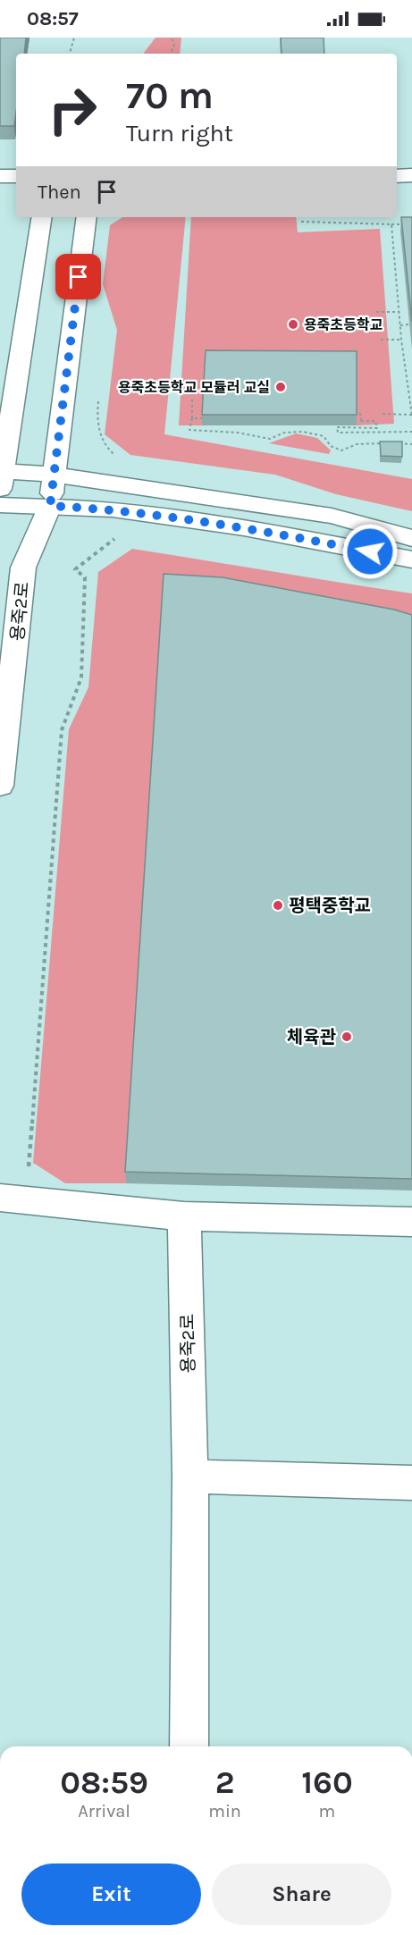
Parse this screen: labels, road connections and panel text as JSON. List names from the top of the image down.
{
  "streets": {
    "street": ["용죽2로"]
  },
  "places": [
    "용죽초등학교",
    "용죽초등학교 모듈러 교실",
    "평택중학교",
    "체육관"
  ],
  "page": {
    "status": "08:57",
    "turn": ["70 m", "Turn right"],
    "then": "Then",
    "eta": [
      "08:59",
      "Arrival",
      "2",
      "min",
      "160",
      "m"
    ],
    "buttons": ["Exit", "Share"]
  }
}
